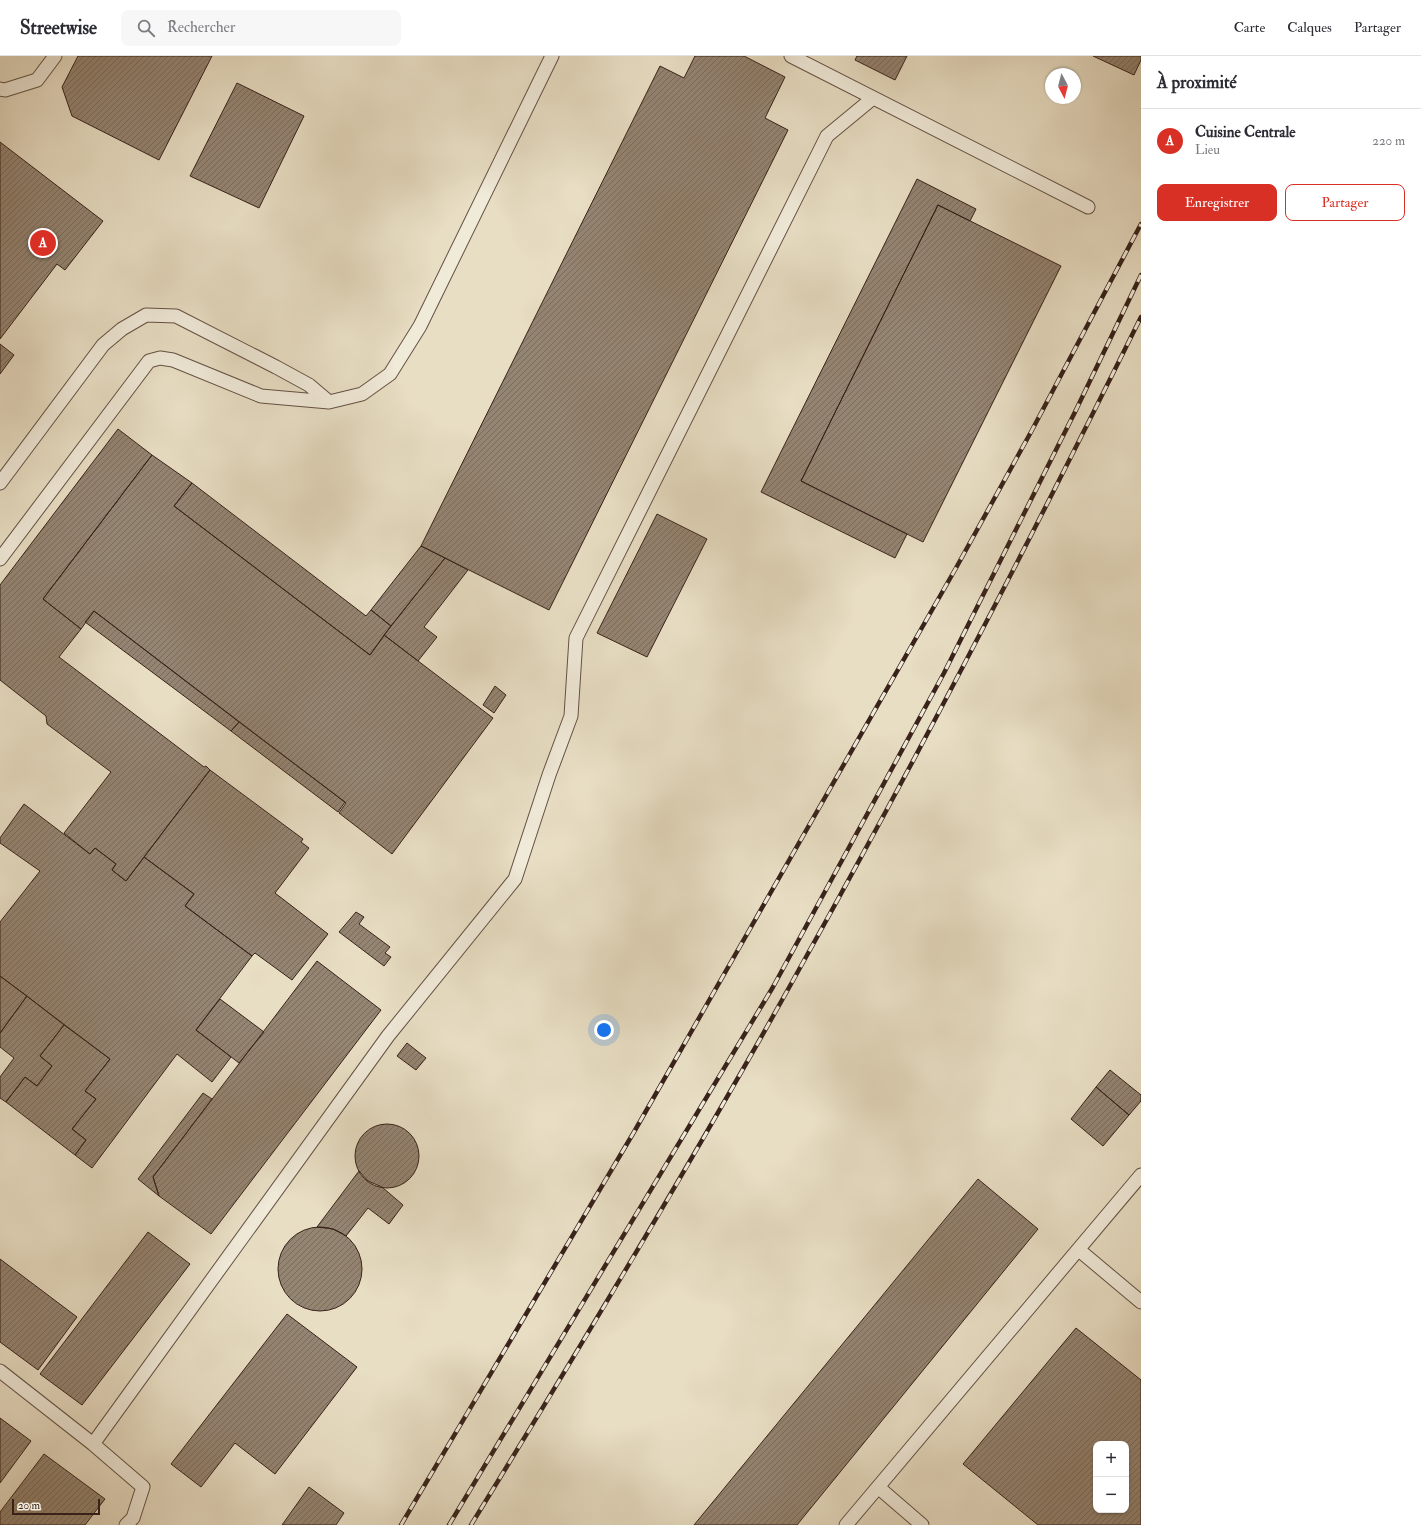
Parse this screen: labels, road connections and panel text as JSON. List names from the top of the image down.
{
  "scale_bar": "20 m",
  "north": "bottom",
  "page": {
    "header": "Streetwise",
    "search": "Rechercher",
    "nav": ["Carte", "Calques", "Partager"],
    "heading": "À proximité",
    "list": [
      {
        "mark": "A",
        "name": "Cuisine Centrale",
        "note": "Lieu",
        "value": "220 m"
      }
    ],
    "buttons": ["Enregistrer", "Partager"],
    "pins": "A",
    "map_buttons": ["+", "−"],
    "scale": "20 m"
  }
}
